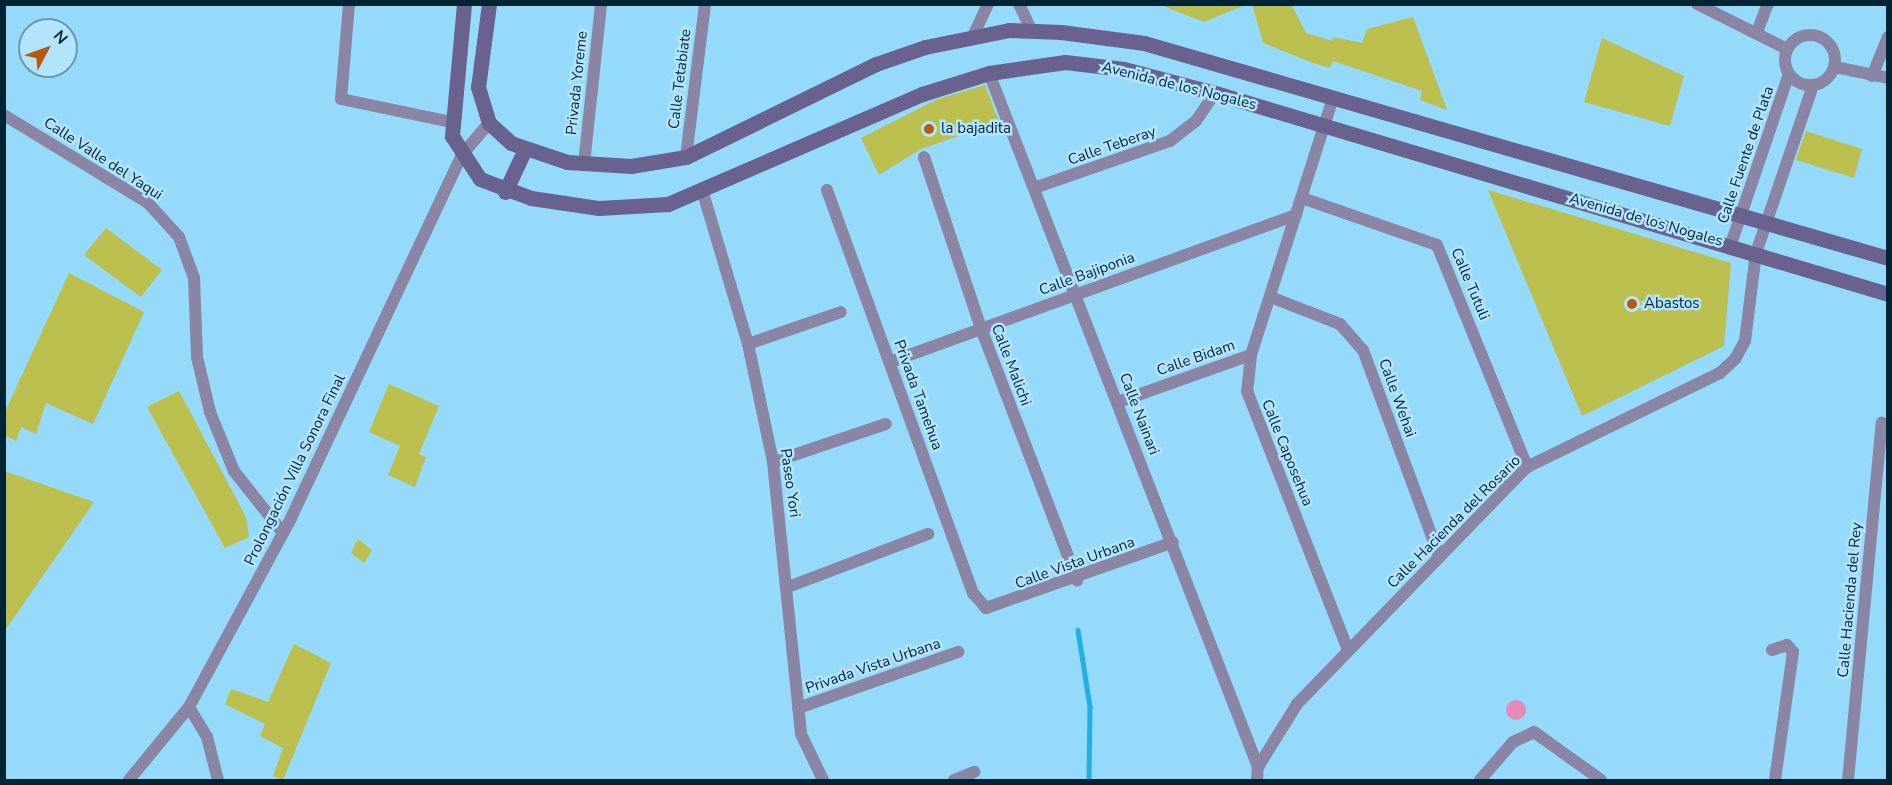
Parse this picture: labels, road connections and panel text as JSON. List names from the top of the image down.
{
  "streets": {
    "main road": ["Avenida de los Nogales"],
    "street": [
      "Calle Tetabiate",
      "Privada Yoreme",
      "Calle Teberay",
      "Calle Fuente de Plata",
      "Calle Valle del Yaqui",
      "Calle Bajiponia",
      "Calle Tutuli",
      "Calle Bidam",
      "Calle Malichi",
      "Privada Tamehua",
      "Calle Wehai",
      "Calle Nainari",
      "Calle Caposehua",
      "Prolongación Villa Sonora Final",
      "Paseo Yori",
      "Calle Hacienda del Rosario",
      "Calle Vista Urbana",
      "Calle Hacienda del Rey",
      "Privada Vista Urbana"
    ]
  },
  "crossings": [
    ["Calle Tetabiate", "Avenida de los Nogales"],
    ["Privada Yoreme", "Avenida de los Nogales"],
    ["Avenida de los Nogales", "Calle Teberay"],
    ["Avenida de los Nogales", "Calle Fuente de Plata"],
    ["Avenida de los Nogales", "Calle Nainari"],
    ["Avenida de los Nogales", "Calle Caposehua"],
    ["Avenida de los Nogales", "Prolongación Villa Sonora Final"],
    ["Avenida de los Nogales", "Paseo Yori"],
    ["Avenida de los Nogales", "Calle Hacienda del Rosario"],
    ["Calle Teberay", "Calle Nainari"],
    ["Calle Valle del Yaqui", "Prolongación Villa Sonora Final"],
    ["Calle Bajiponia", "Calle Malichi"],
    ["Calle Bajiponia", "Privada Tamehua"],
    ["Calle Bajiponia", "Calle Nainari"],
    ["Calle Bajiponia", "Calle Caposehua"],
    ["Calle Tutuli", "Calle Caposehua"],
    ["Calle Tutuli", "Calle Hacienda del Rosario"],
    ["Calle Bidam", "Calle Nainari"],
    ["Calle Bidam", "Calle Caposehua"],
    ["Calle Malichi", "Calle Vista Urbana"],
    ["Privada Tamehua", "Calle Vista Urbana"],
    ["Calle Wehai", "Calle Caposehua"],
    ["Calle Wehai", "Calle Hacienda del Rosario"],
    ["Calle Nainari", "Calle Hacienda del Rosario"],
    ["Calle Nainari", "Calle Vista Urbana"],
    ["Calle Caposehua", "Calle Hacienda del Rosario"],
    ["Paseo Yori", "Privada Vista Urbana"]
  ],
  "places": ["la bajadita", "Abastos"],
  "north": "top right"
}
